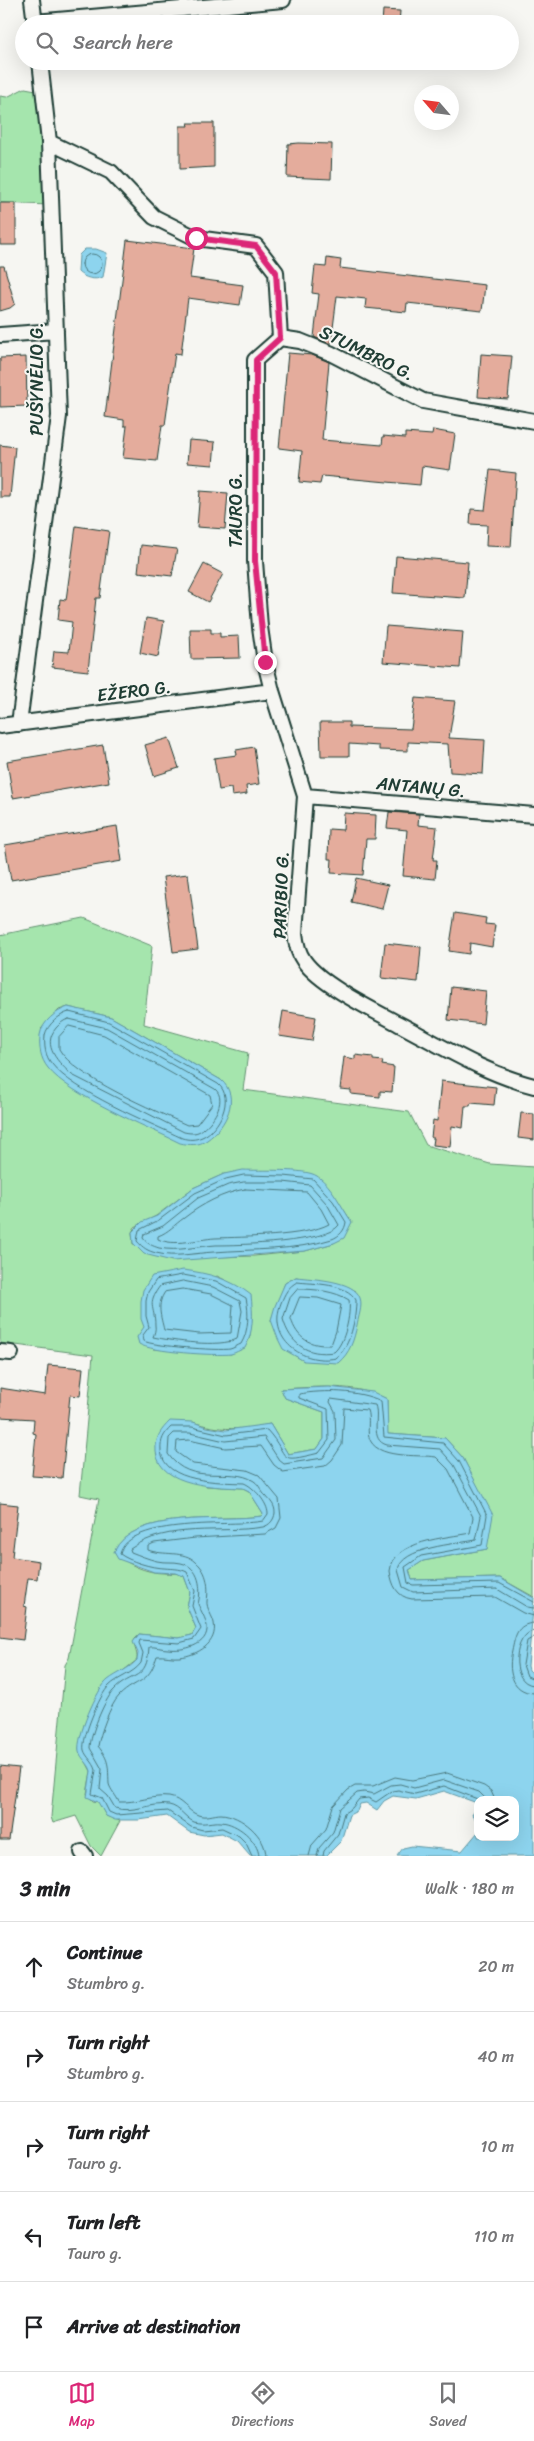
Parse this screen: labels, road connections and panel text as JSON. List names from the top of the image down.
{
  "streets": {
    "street": [
      "STUMBRO G.",
      "PUŠYNĖLIO G.",
      "TAURO G.",
      "EŽERO G.",
      "ANTANŲ G.",
      "PARIBIO G."
    ]
  },
  "crossings": [
    ["STUMBRO G.", "TAURO G."],
    ["PUŠYNĖLIO G.", "EŽERO G."],
    ["TAURO G.", "EŽERO G."],
    ["TAURO G.", "PARIBIO G."],
    ["EŽERO G.", "PARIBIO G."],
    ["ANTANŲ G.", "PARIBIO G."]
  ],
  "north": "top left",
  "page": {
    "search": "Search here",
    "heading": ["3 min", "Walk · 180 m"],
    "list": [
      ["Continue", "Stumbro g.", "20 m"],
      ["Turn right", "Stumbro g.", "40 m"],
      ["Turn right", "Tauro g.", "10 m"],
      ["Turn left", "Tauro g.", "110 m"],
      "Arrive at destination"
    ],
    "nav": ["Map", "Directions", "Saved"]
  }
}
